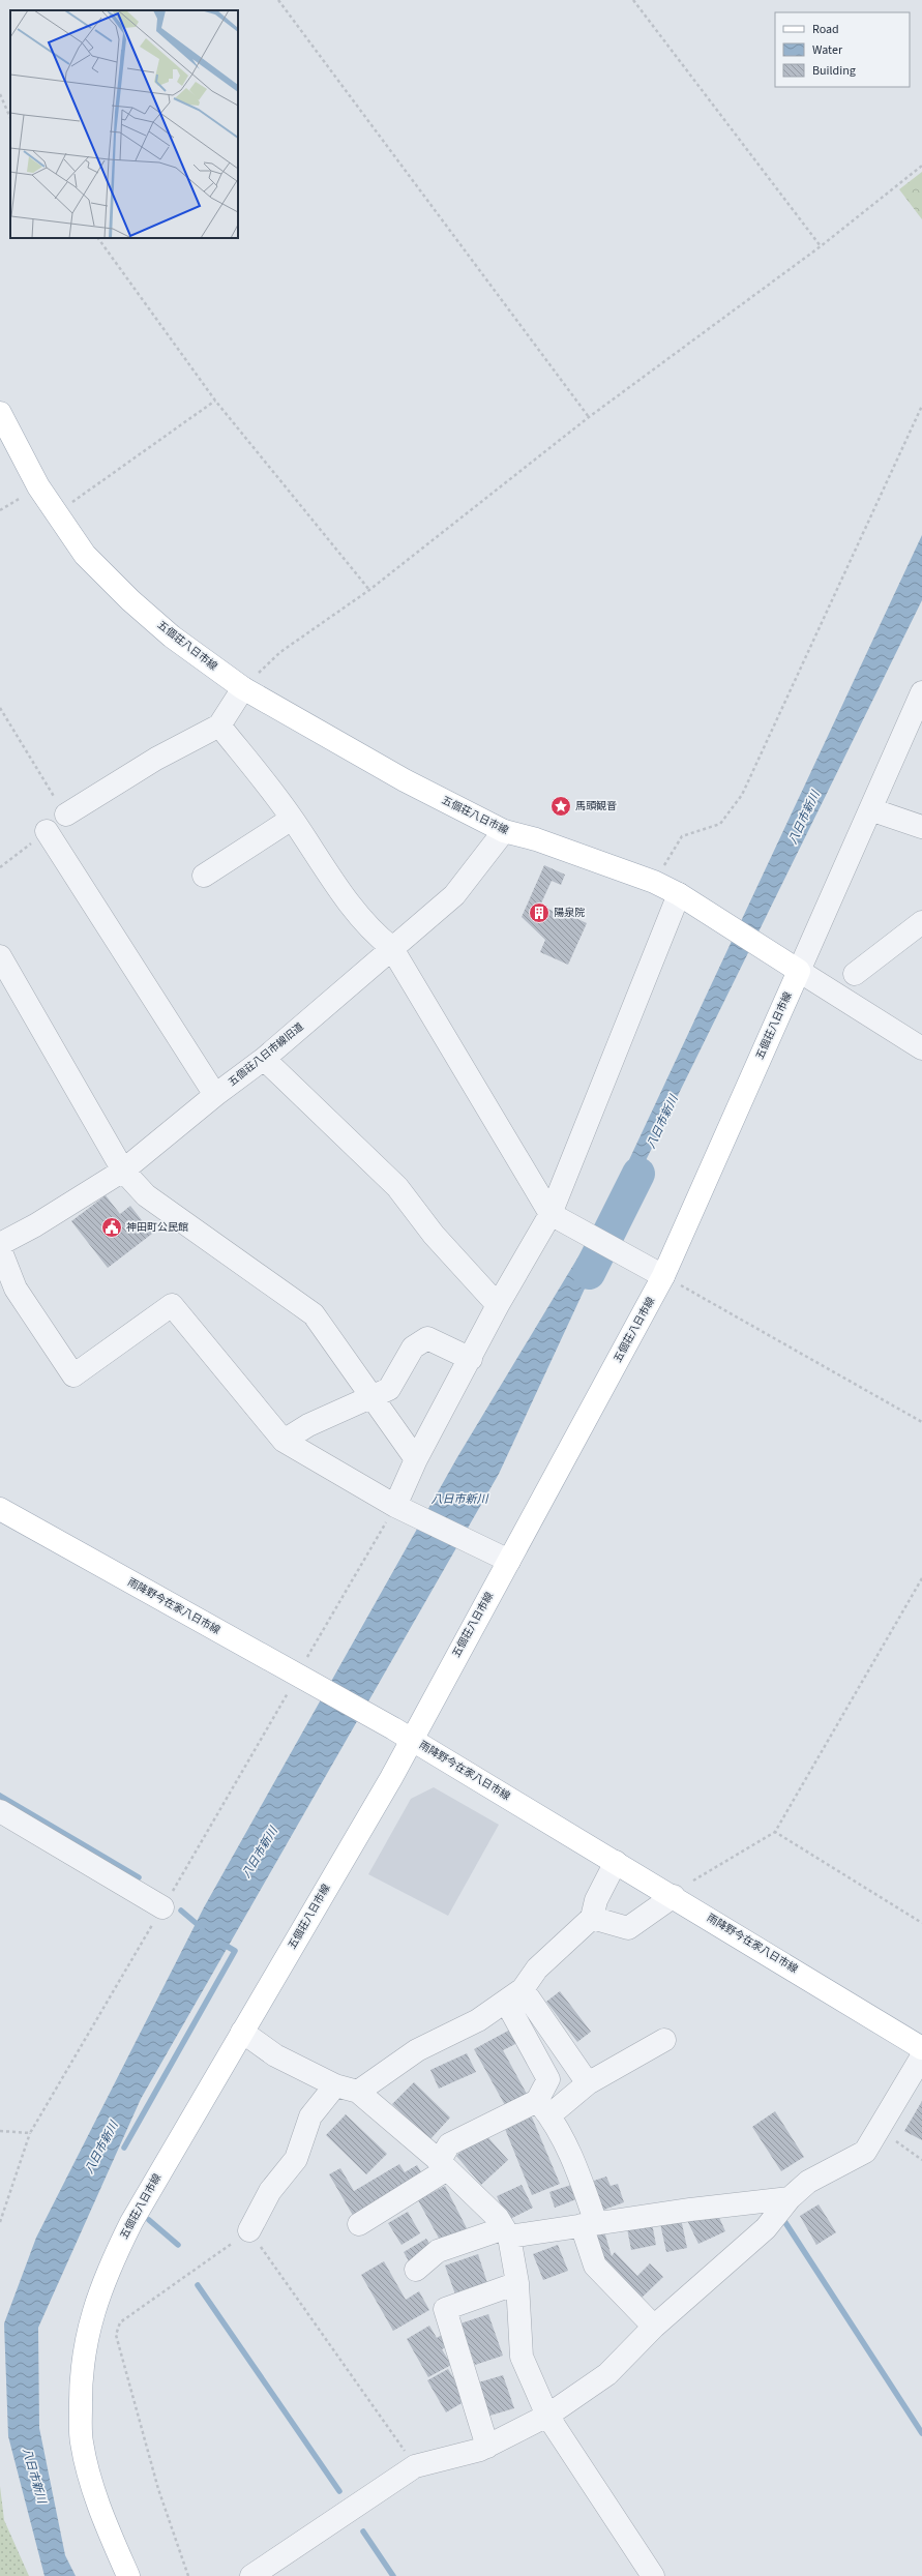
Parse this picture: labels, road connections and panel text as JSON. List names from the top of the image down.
{
  "streets": {
    "main road": ["五個荘八日市線", "雨降野今在家八日市線"],
    "street": ["五個荘八日市線旧道"]
  },
  "crossings": [
    ["五個荘八日市線", "五個荘八日市線旧道"],
    ["五個荘八日市線", "雨降野今在家八日市線"]
  ],
  "water": ["八日市新川"],
  "places": {
    "place": ["馬頭観音"],
    "building": ["陽泉院"],
    "public building": ["神田町公民館"]
  },
  "legend": ["Road", "Water", "Building"]
}
